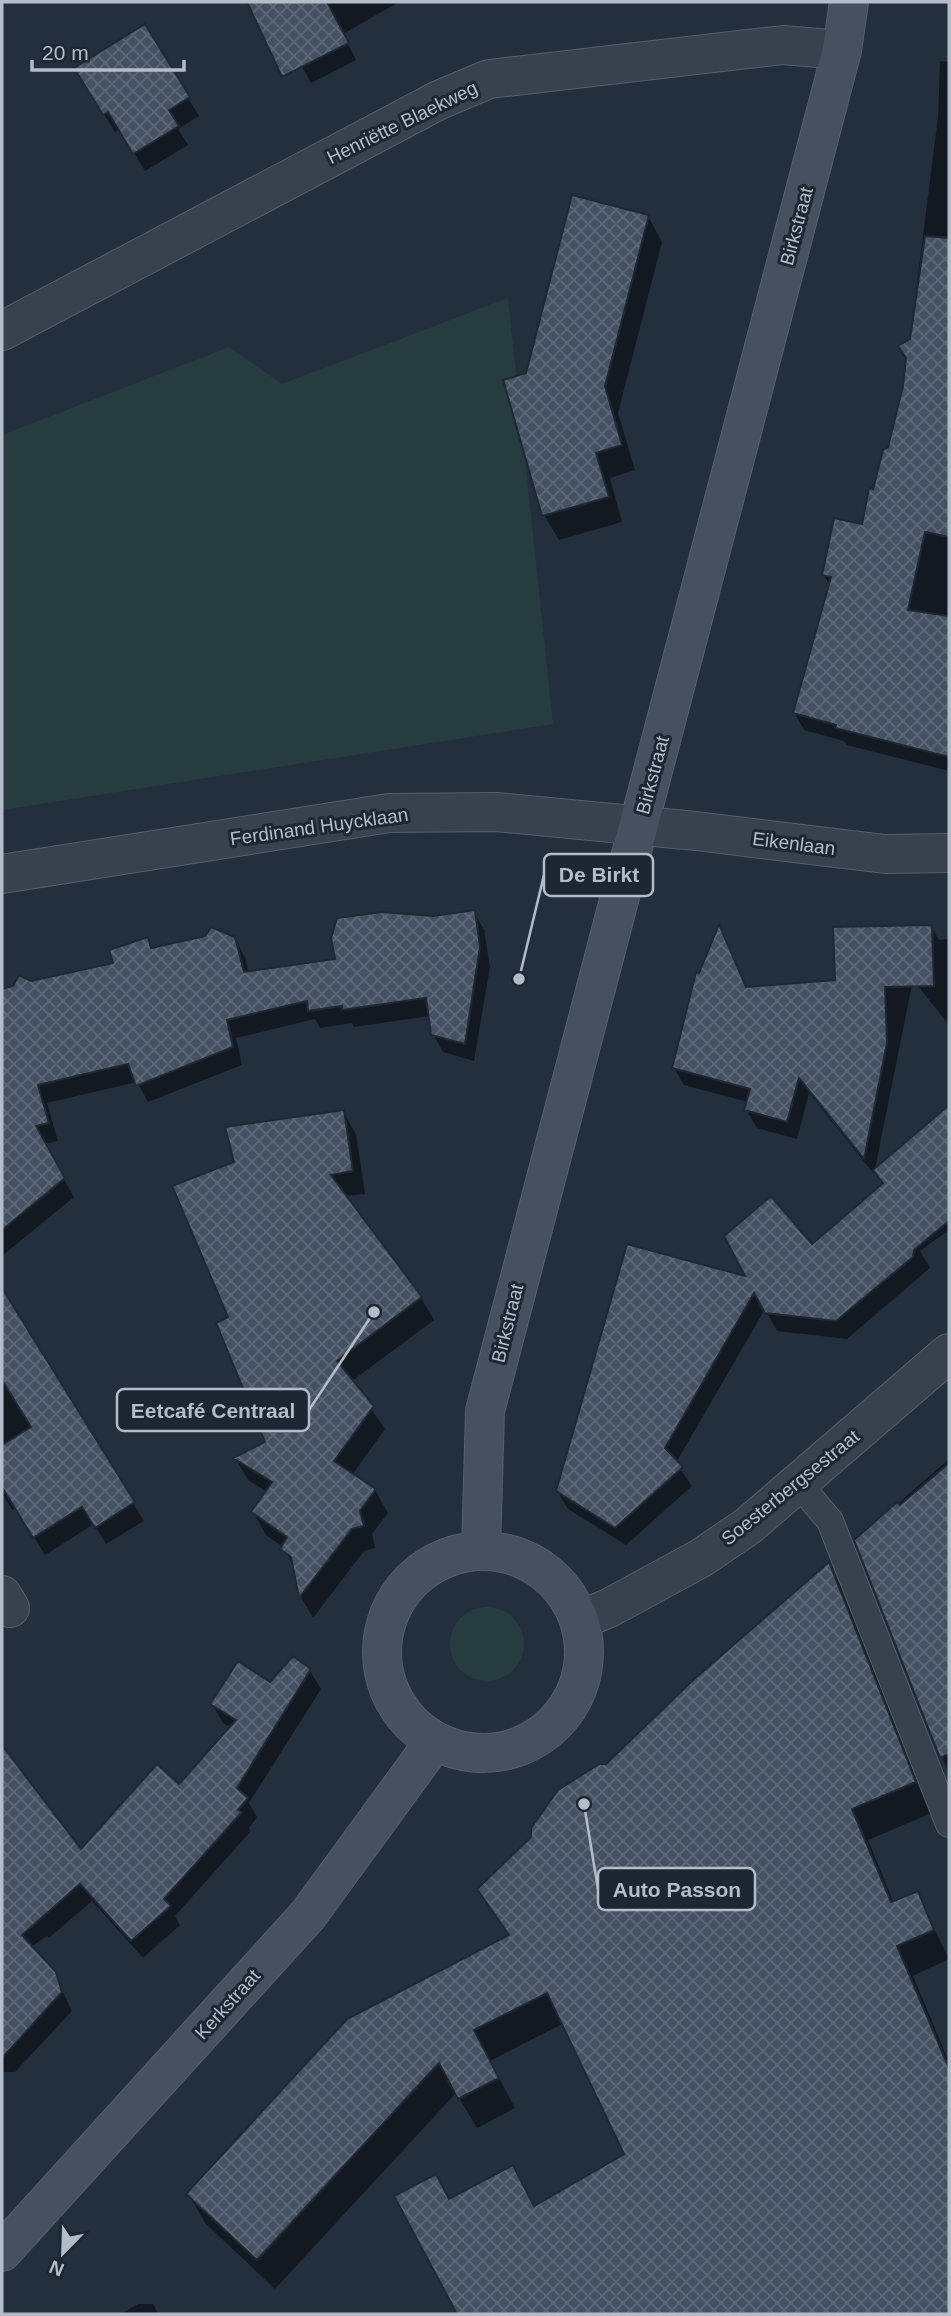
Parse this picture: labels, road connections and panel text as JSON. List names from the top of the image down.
{
  "streets": {
    "main road": ["Birkstraat", "Kerkstraat"],
    "street": [
      "Henriëtte Blaekweg",
      "Ferdinand Huycklaan",
      "Eikenlaan",
      "Soesterbergsestraat"
    ]
  },
  "crossings": [
    ["Henriëtte Blaekweg", "Birkstraat"],
    ["Birkstraat", "Ferdinand Huycklaan"],
    ["Birkstraat", "Eikenlaan"],
    ["Birkstraat", "Soesterbergsestraat"],
    ["Birkstraat", "Kerkstraat"],
    ["Ferdinand Huycklaan", "Eikenlaan"],
    ["Soesterbergsestraat", "Kerkstraat"]
  ],
  "places": ["De Birkt", "Eetcafé Centraal", "Auto Passon"],
  "scale_bar": "20 m",
  "north": "bottom left"
}
